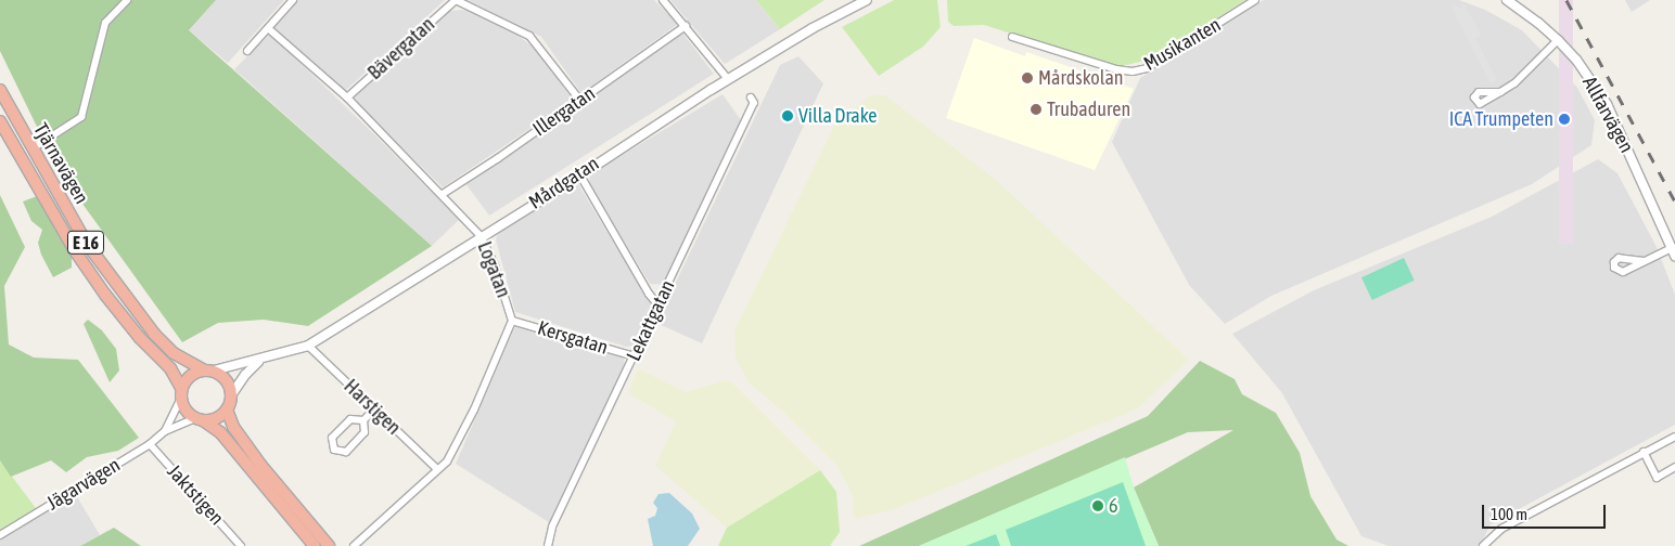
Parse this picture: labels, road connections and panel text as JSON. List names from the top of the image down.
{
  "streets": {
    "highway": ["Tjärnavägen", "E 16"],
    "street": [
      "Musikanten",
      "Bävergatan",
      "Illergatan",
      "Allfarvägen",
      "Mårdgatan",
      "Logatan",
      "Lekattgatan",
      "Kersgatan",
      "Harstigen",
      "Jägarvägen",
      "Jaktstigen"
    ]
  },
  "crossings": [
    ["Bävergatan", "Logatan"],
    ["Illergatan", "Logatan"],
    ["Tjärnavägen", "Mårdgatan"],
    ["Tjärnavägen", "E 16"],
    ["Tjärnavägen", "Jägarvägen"],
    ["Mårdgatan", "E 16"],
    ["Mårdgatan", "Logatan"],
    ["Mårdgatan", "Harstigen"],
    ["Mårdgatan", "Jägarvägen"],
    ["E 16", "Jägarvägen"],
    ["Logatan", "Kersgatan"],
    ["Logatan", "Harstigen"],
    ["Lekattgatan", "Kersgatan"],
    ["Jägarvägen", "Jaktstigen"]
  ],
  "places": [
    "Mårdskolan",
    "Trubaduren",
    "Villa Drake",
    "ICA Trumpeten",
    "6"
  ],
  "scale_bar": "100 m"
}
